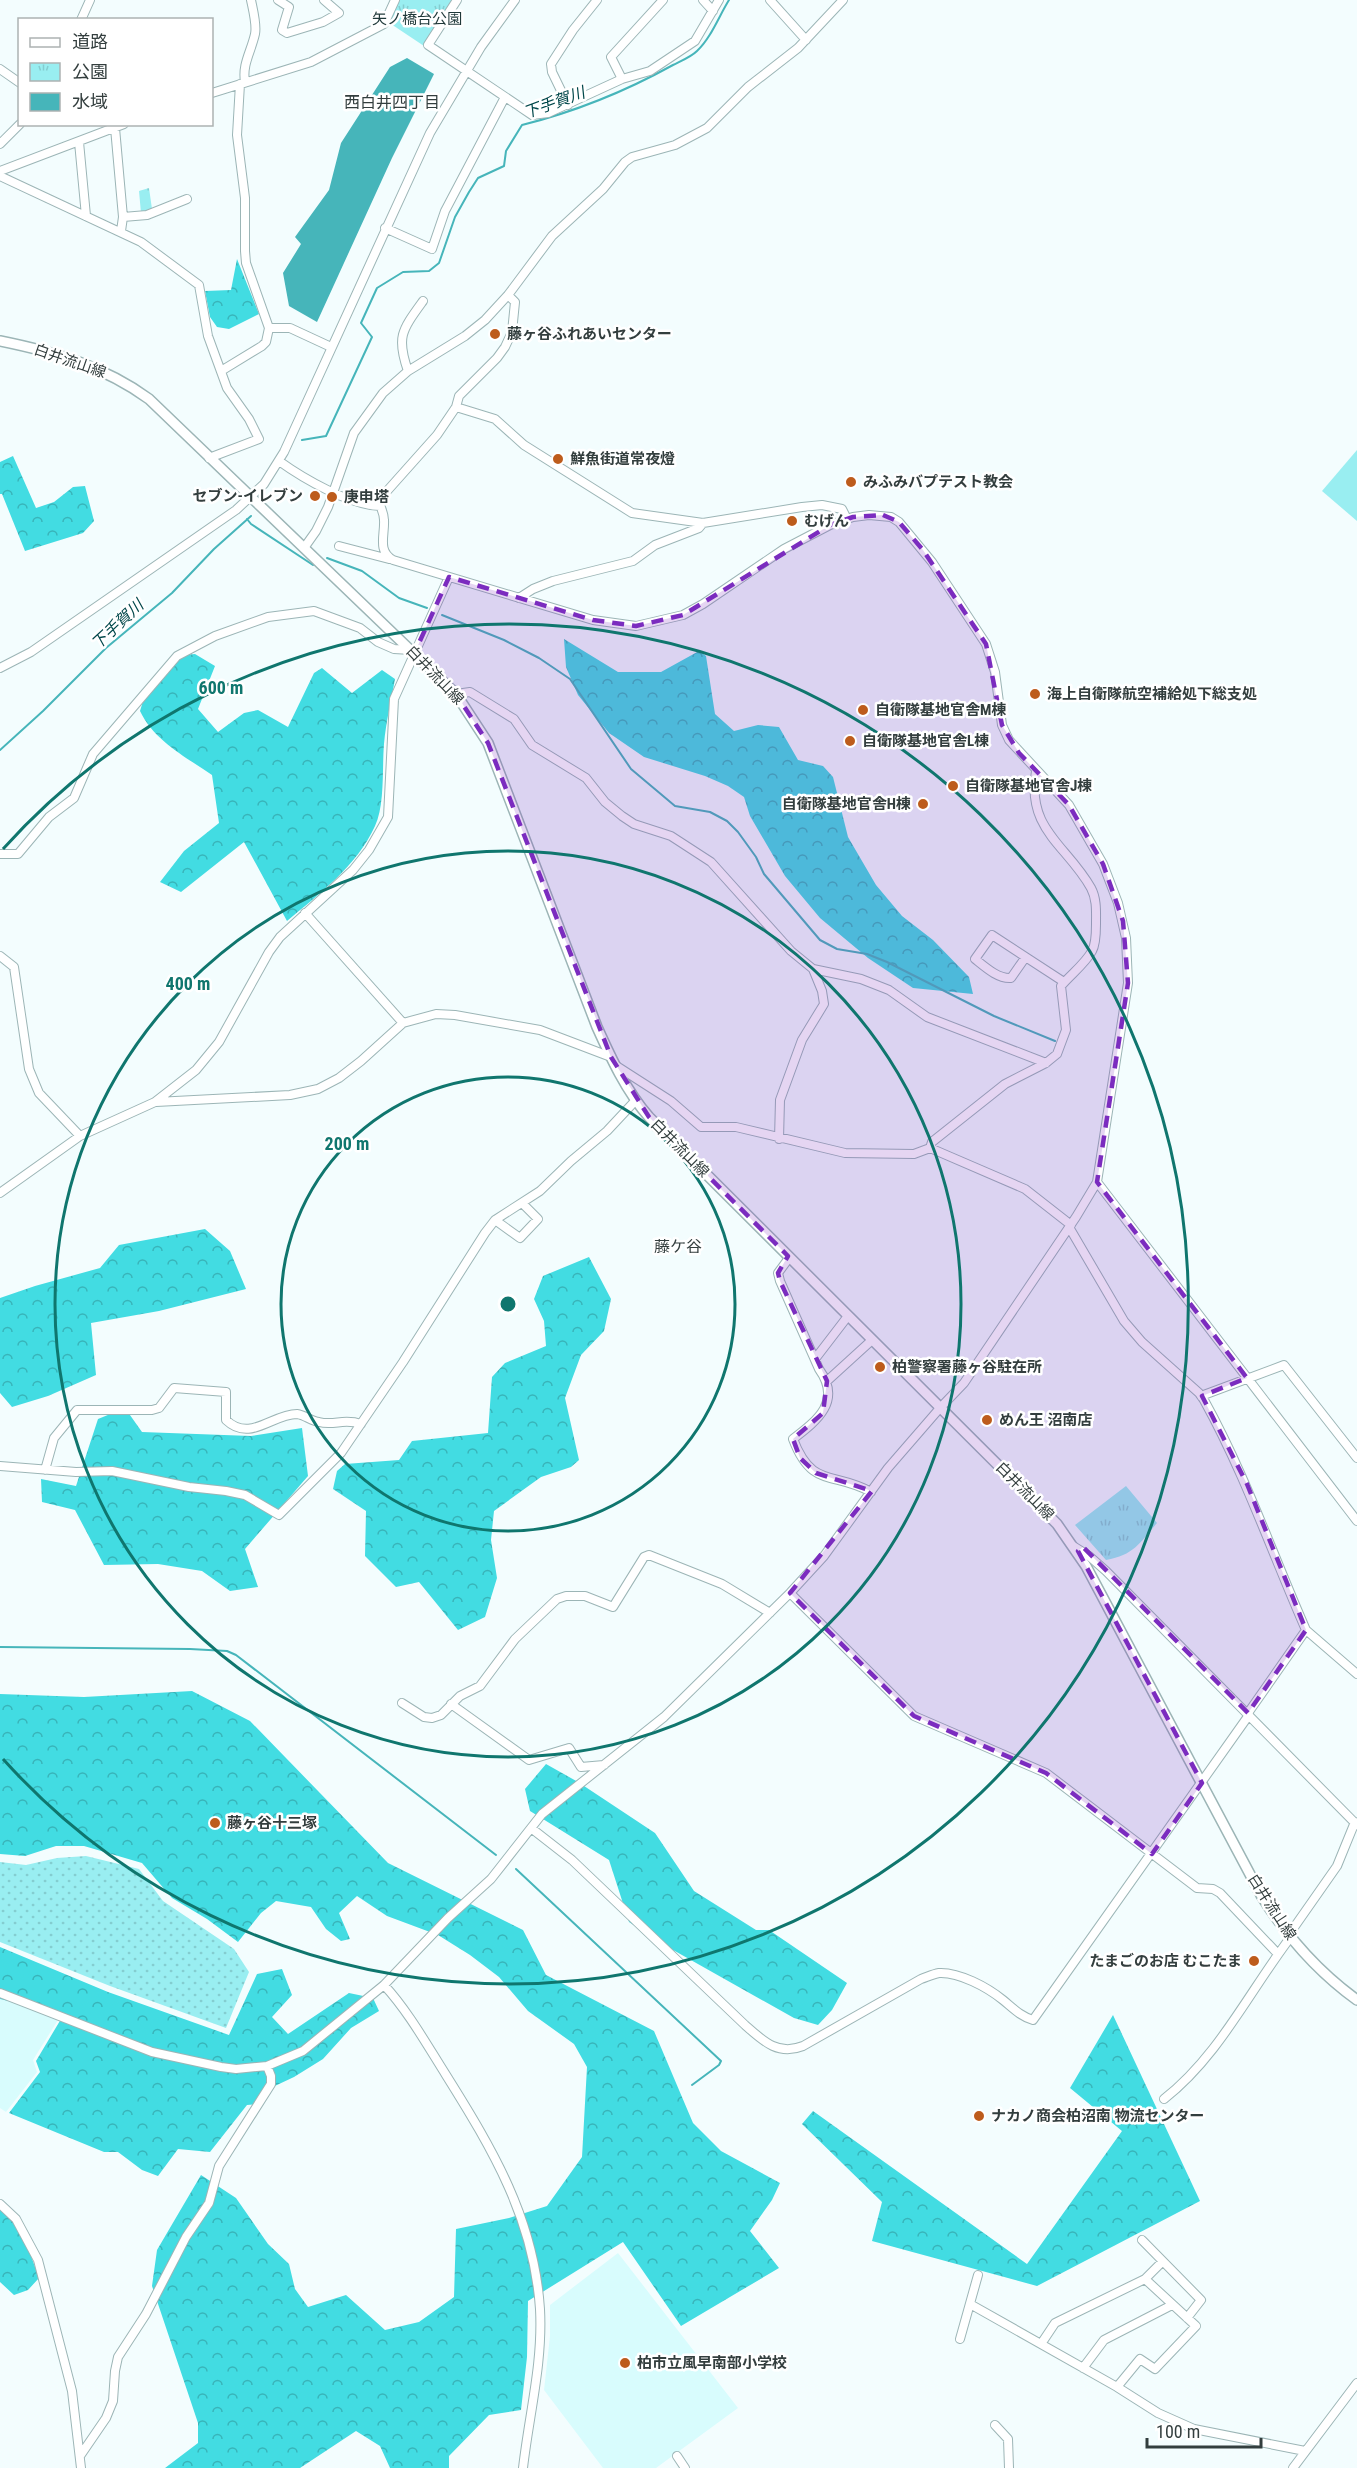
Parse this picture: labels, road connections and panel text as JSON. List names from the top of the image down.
{
  "streets": {
    "main road": ["白井流山線"]
  },
  "districts": ["西白井四丁目", "藤ケ谷"],
  "water": ["下手賀川"],
  "parks": ["矢ノ橋台公園"],
  "places": [
    "藤ヶ谷ふれあいセンター",
    "鮮魚街道常夜燈",
    "みふみバプテスト教会",
    "セブン-イレブン",
    "庚申塔",
    "むげん",
    "海上自衛隊航空補給処下総支処",
    "自衛隊基地官舎M棟",
    "自衛隊基地官舎L棟",
    "自衛隊基地官舎J棟",
    "自衛隊基地官舎H棟",
    "柏警察署藤ヶ谷駐在所",
    "めん王 沼南店",
    "藤ヶ谷十三塚",
    "たまごのお店 むこたま",
    "ナカノ商会柏沼南 物流センター",
    "柏市立風早南部小学校"
  ],
  "legend": ["道路", "公園", "水域"],
  "scale_bar": "100 m",
  "rings": ["600 m", "400 m", "200 m"]
}
